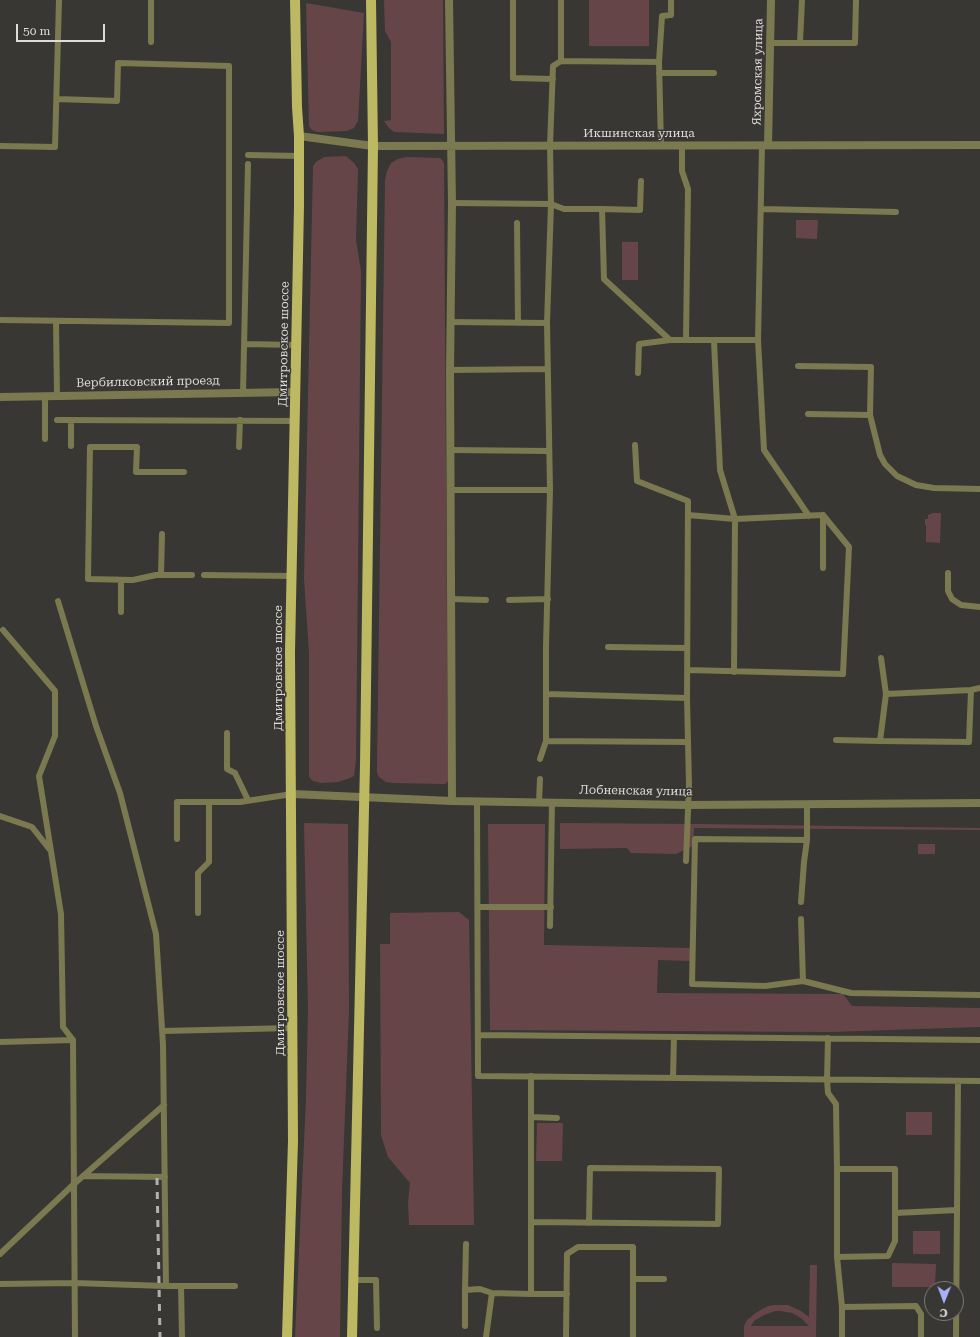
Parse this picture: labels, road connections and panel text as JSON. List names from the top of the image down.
{
  "streets": {
    "main road": ["Дмитровское шоссе"],
    "street": [
      "Яхромская улица",
      "Икшинская улица",
      "Вербилковский проезд",
      "Лобненская улица"
    ]
  },
  "crossings": [
    ["Яхромская улица", "Икшинская улица"],
    ["Икшинская улица", "Дмитровское шоссе"],
    ["Дмитровское шоссе", "Вербилковский проезд"],
    ["Дмитровское шоссе", "Лобненская улица"]
  ],
  "scale_bar": "50 m",
  "north": "bottom"
}
